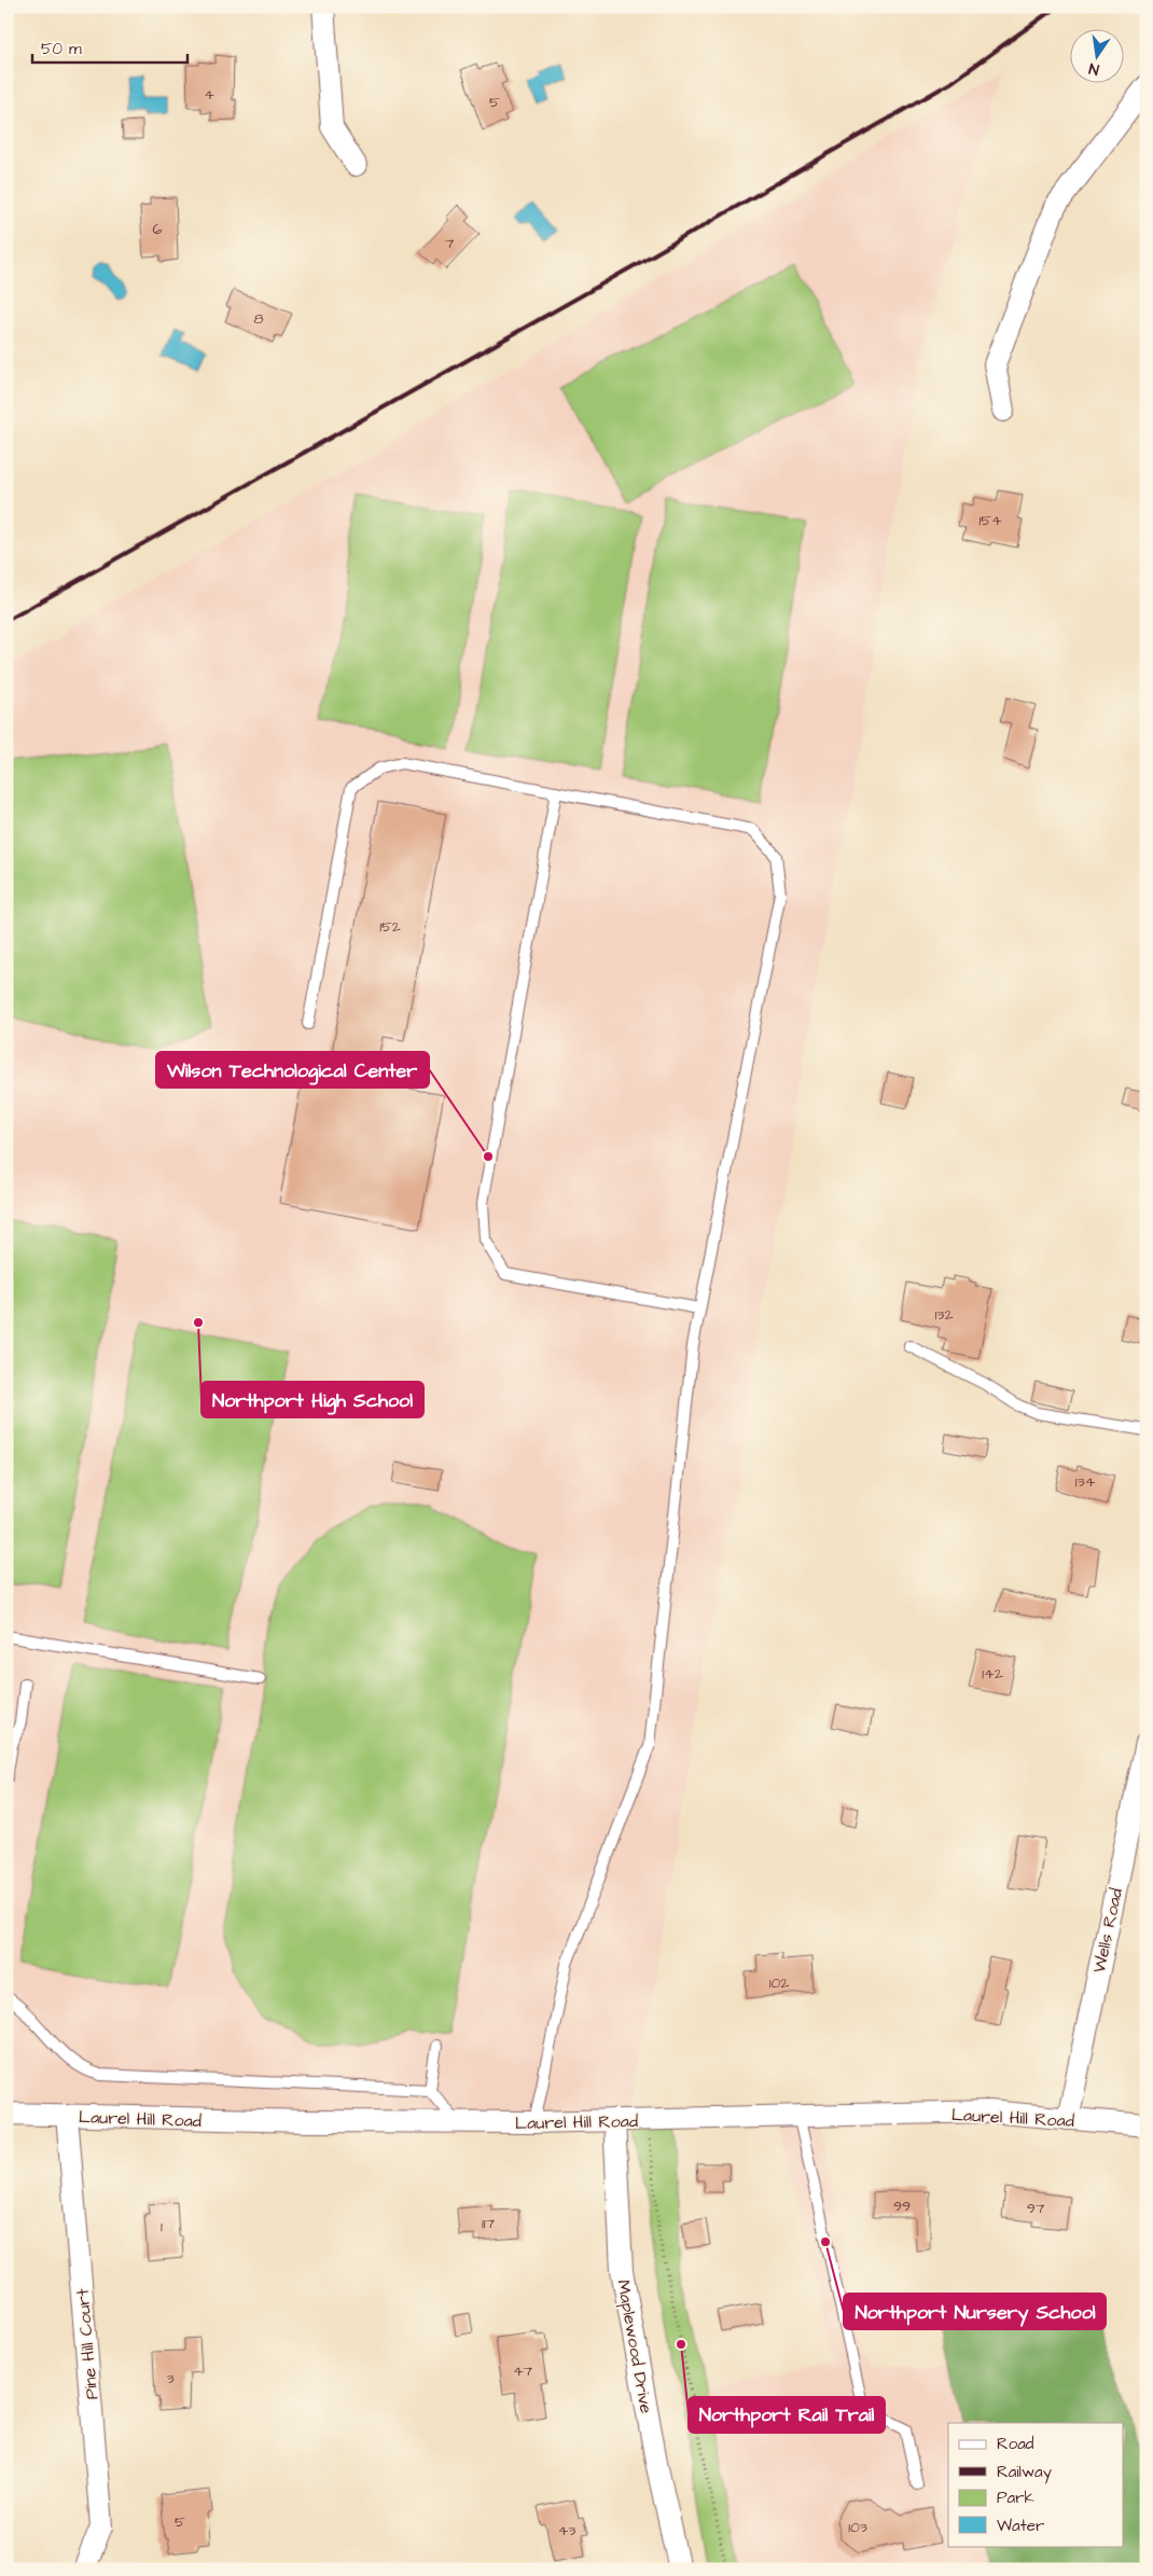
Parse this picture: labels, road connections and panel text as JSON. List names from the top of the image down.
{
  "streets": {
    "street": [
      "Wells Road",
      "Laurel Hill Road",
      "Pine Hill Court",
      "Maplewood Drive"
    ]
  },
  "crossings": [
    ["Wells Road", "Laurel Hill Road"],
    ["Laurel Hill Road", "Pine Hill Court"],
    ["Laurel Hill Road", "Maplewood Drive"]
  ],
  "places": [
    "Wilson Technological Center",
    "Northport High School",
    "Northport Nursery School",
    "Northport Rail Trail"
  ],
  "house_numbers": [
    "4",
    "5",
    "6",
    "7",
    "8",
    "154",
    "152",
    "132",
    "134",
    "142",
    "102",
    "99",
    "97",
    "117",
    "1",
    "47",
    "3",
    "5",
    "103",
    "43"
  ],
  "legend": [
    "Road",
    "Railway",
    "Park",
    "Water"
  ],
  "scale_bar": "50 m",
  "north": "bottom"
}
